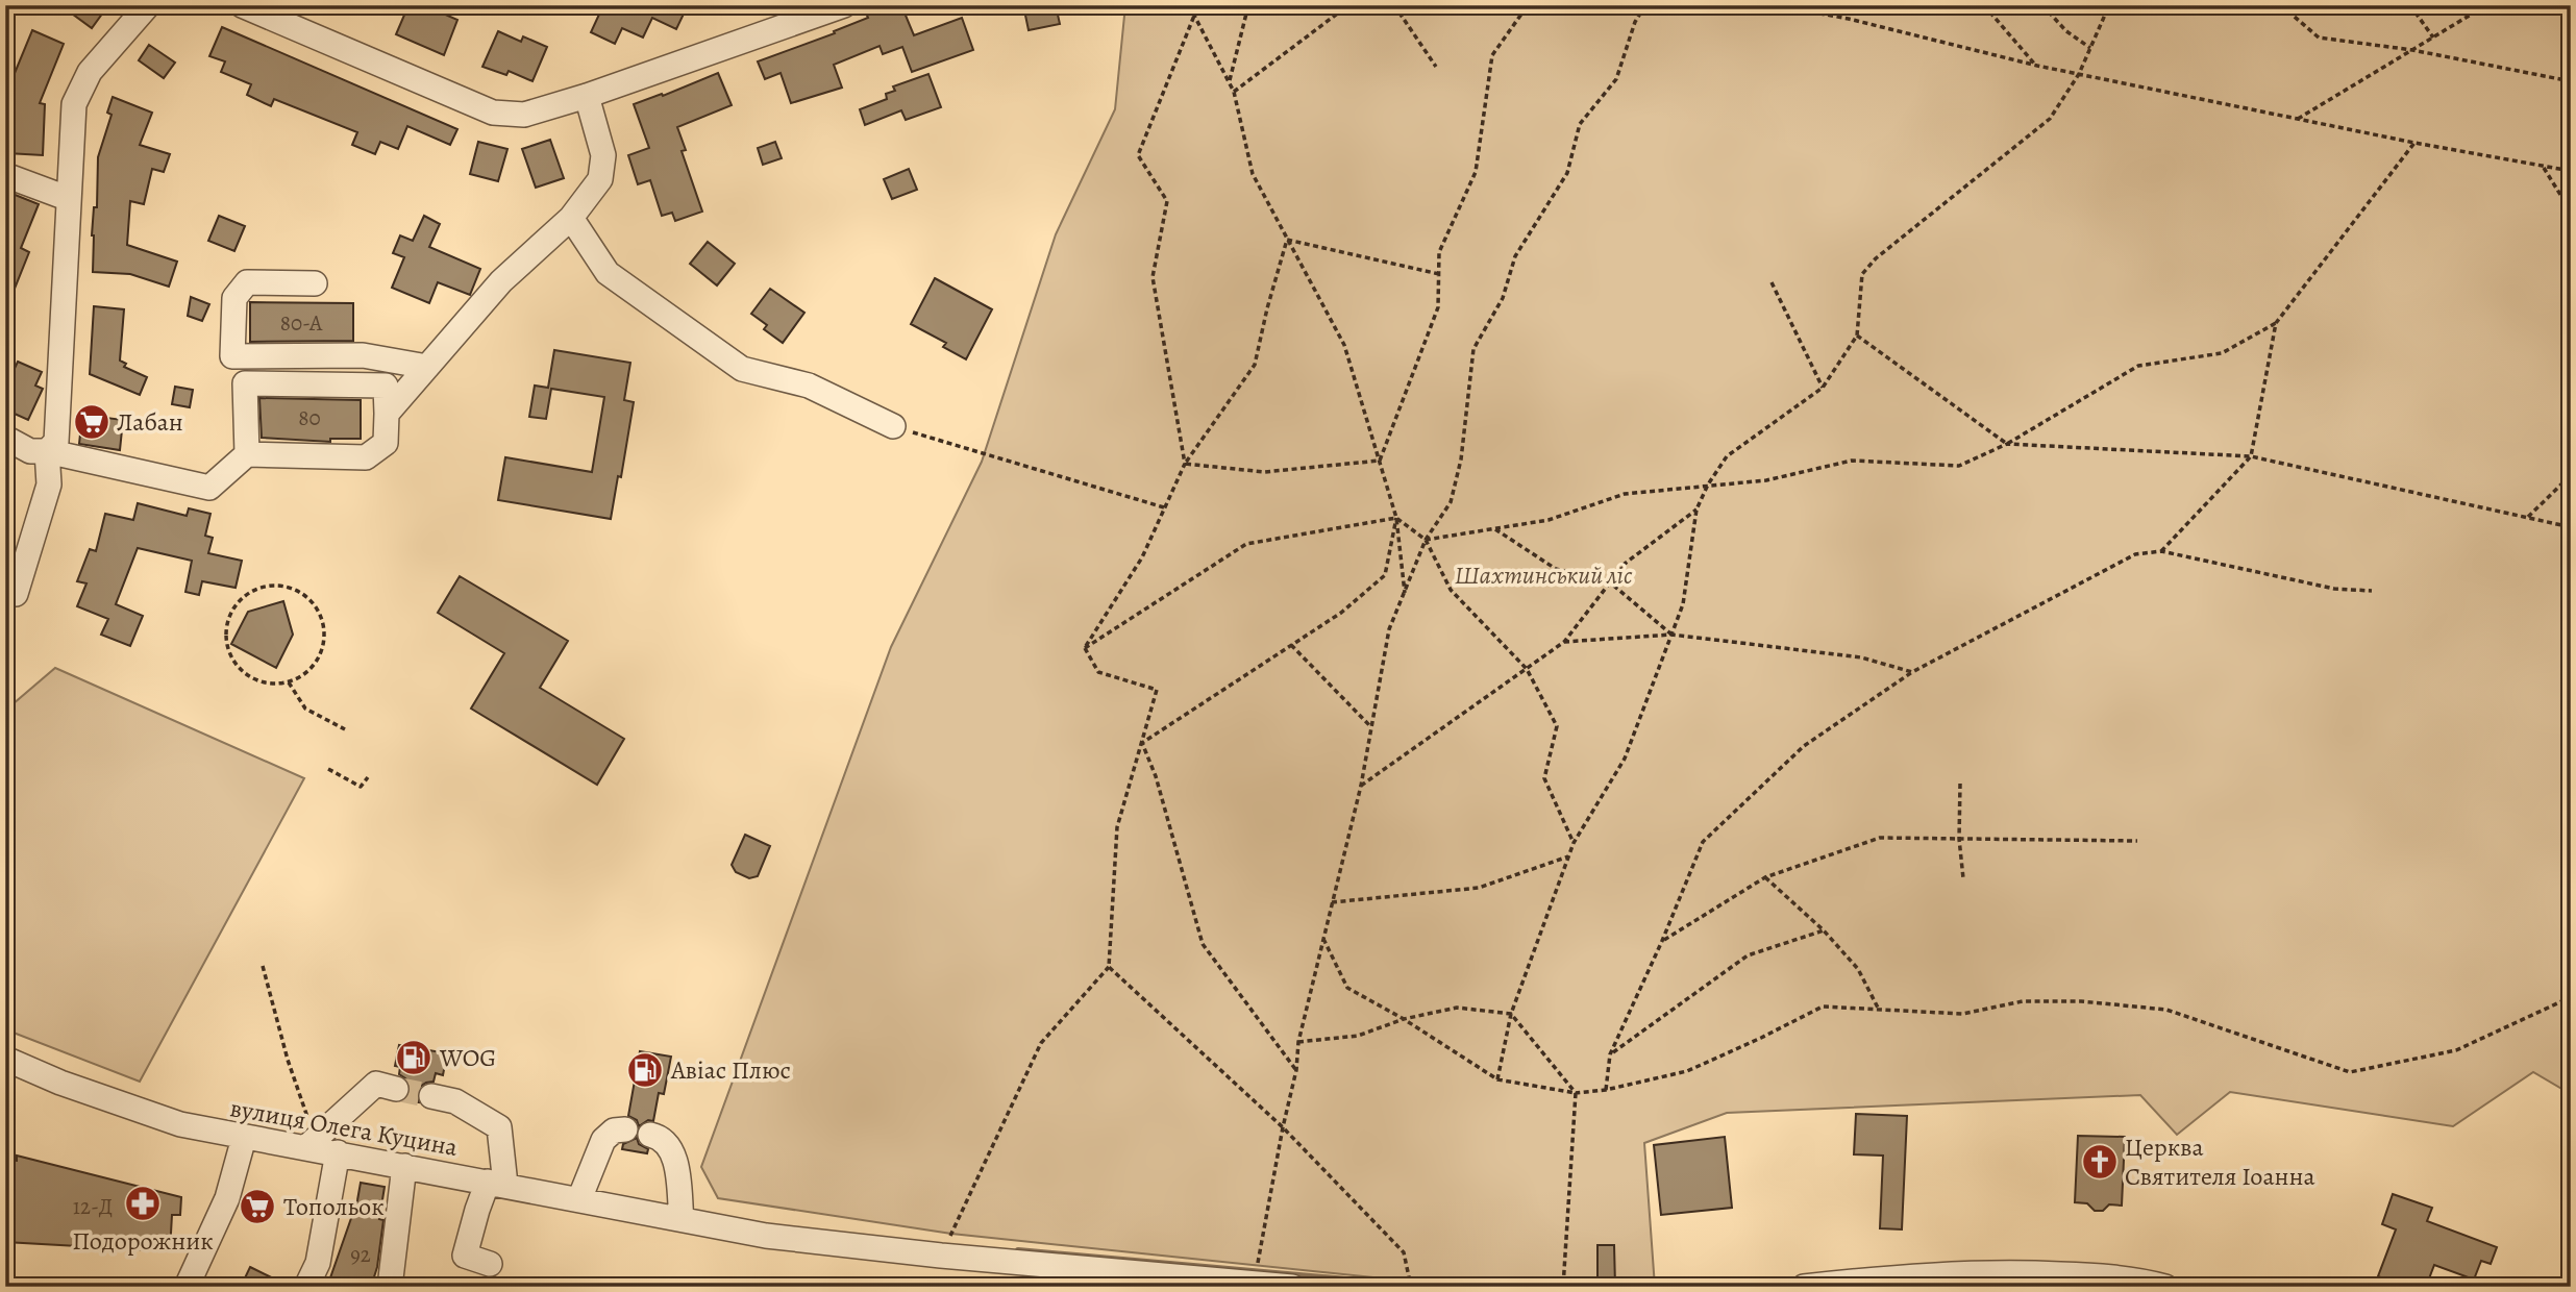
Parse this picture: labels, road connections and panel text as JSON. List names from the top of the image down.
{
  "streets": {
    "street": ["вулиця Олега Куцина"]
  },
  "parks": ["Шахтинський ліс"],
  "places": {
    "supermarket": ["Лабан", "Топольок"],
    "fuel station": ["WOG", "Авіас Плюс"],
    "church": ["Церква Святителя Іоанна"],
    "pharmacy": ["Подорожник"]
  },
  "house_numbers": [
    "80-А",
    "80",
    "12-Д",
    "92"
  ]
}
